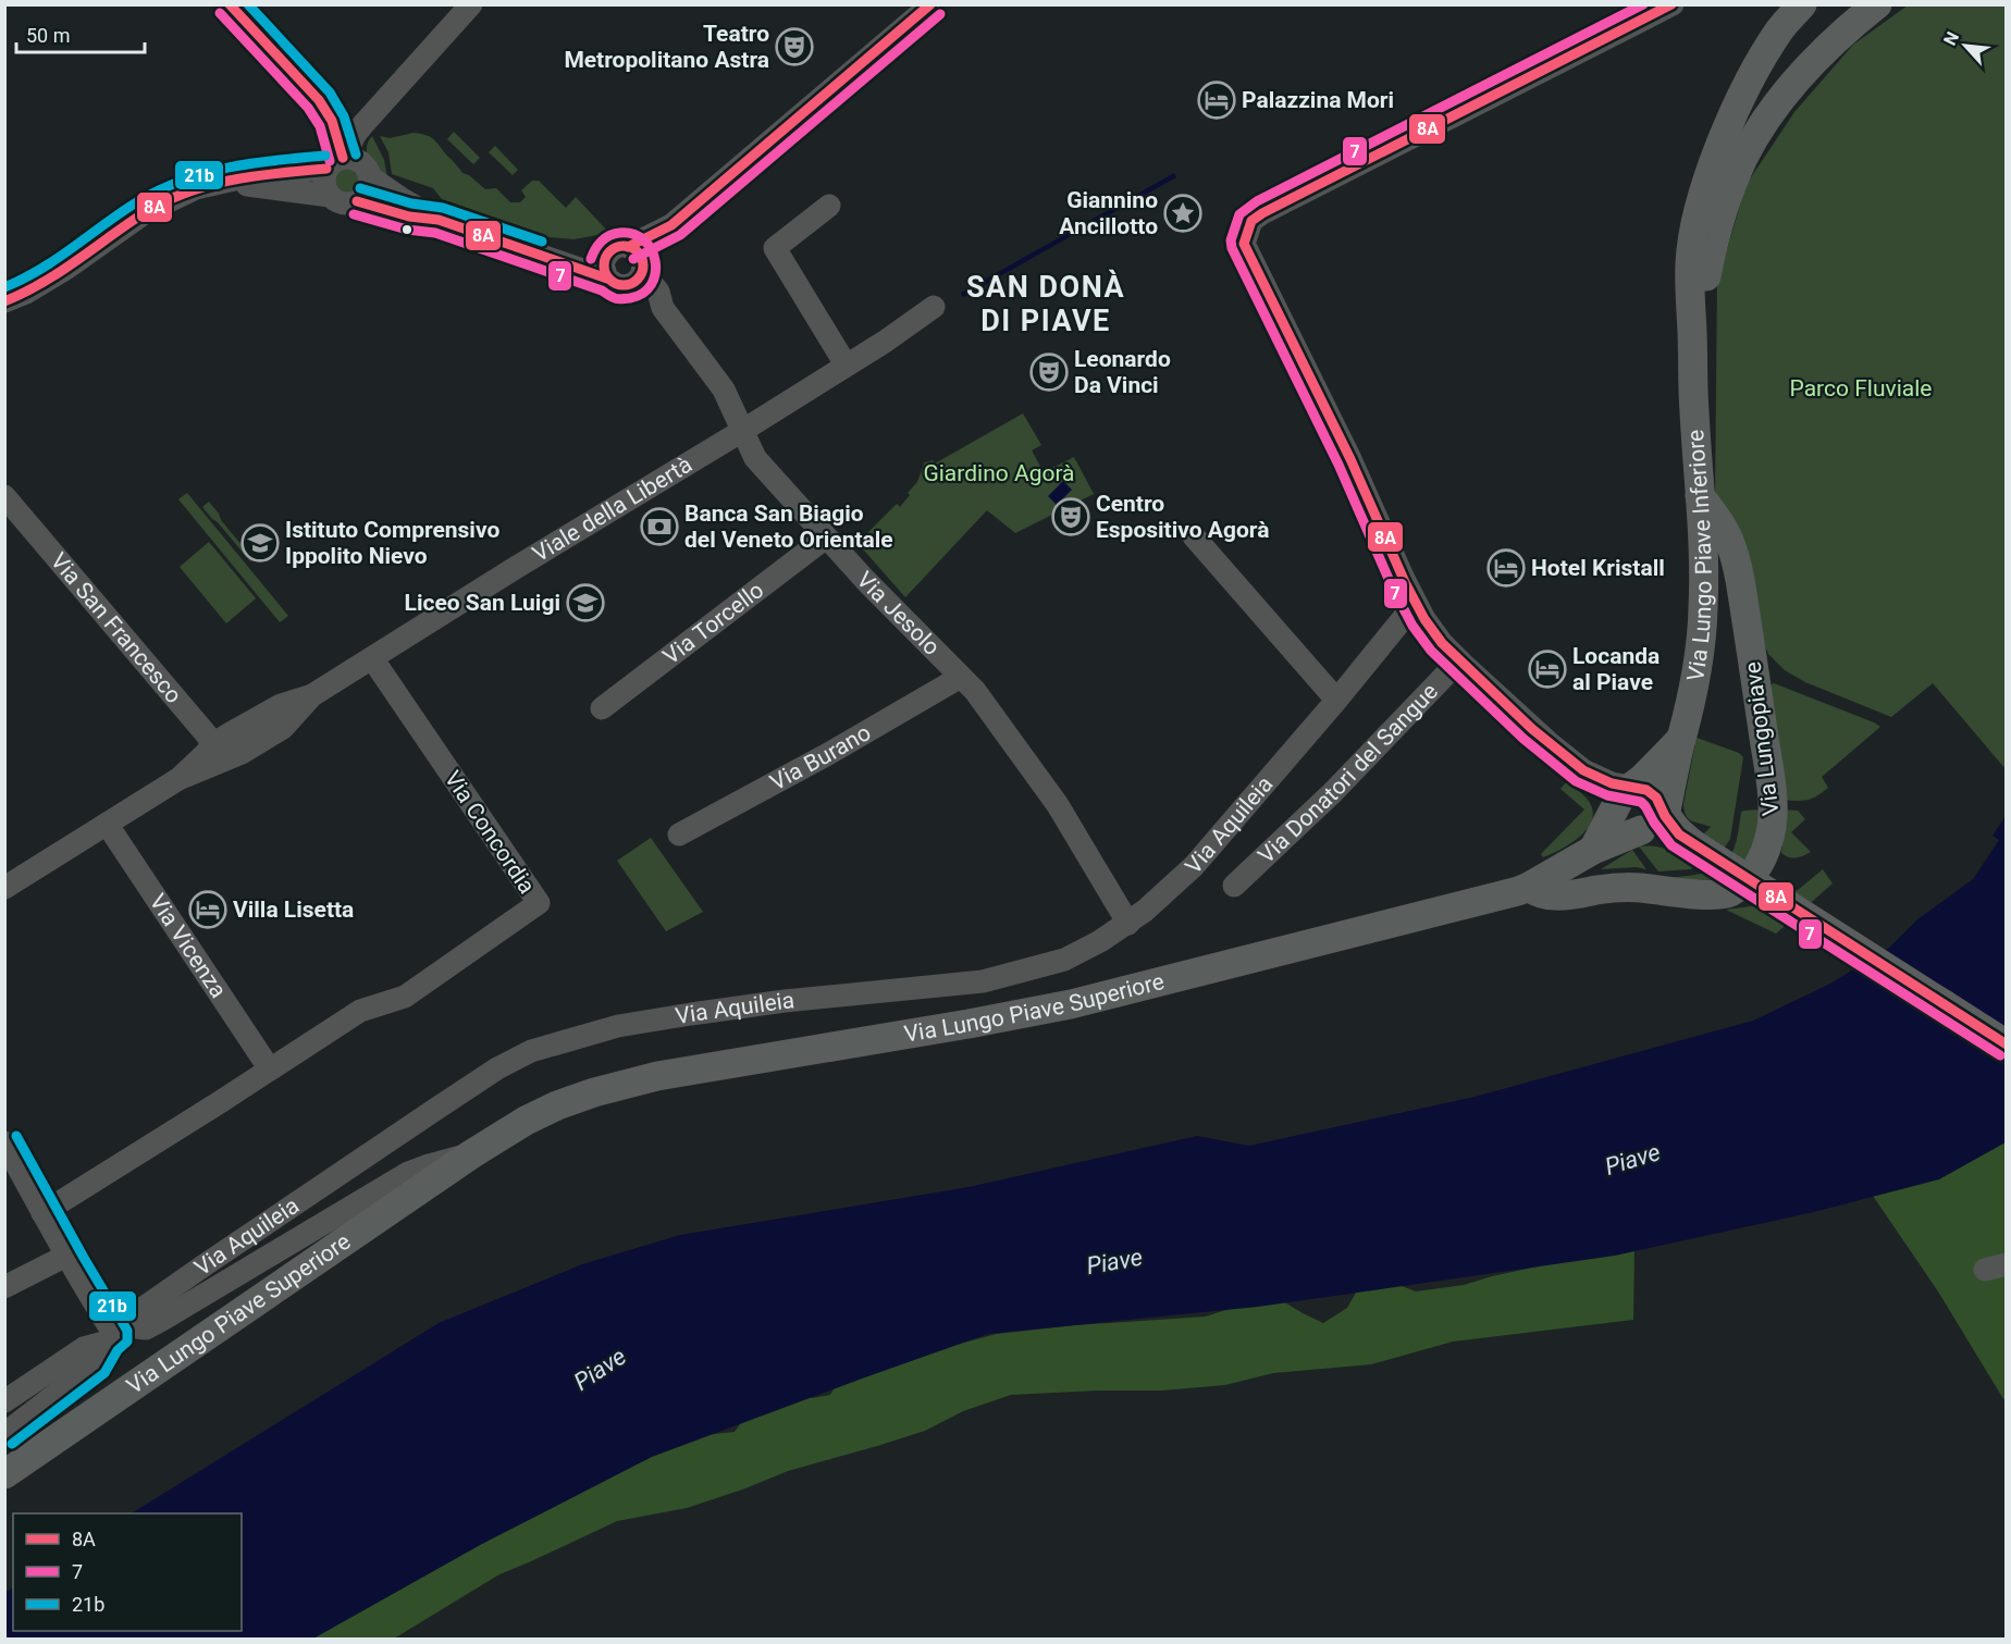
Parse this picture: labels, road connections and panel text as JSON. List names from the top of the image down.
{
  "streets": {
    "main road": ["Via Lungo Piave Inferiore", "Via Lungopiave", "Via Lungo Piave Superiore"],
    "street": [
      "Viale della Libertà",
      "Via Jesolo",
      "Via Torcello",
      "Via San Francesco",
      "Via Burano",
      "Via Donatori del Sangue",
      "Via Aquileia",
      "Via Concordia",
      "Via Vicenza"
    ]
  },
  "crossings": [
    ["Viale della Libertà", "Via Jesolo"],
    ["Viale della Libertà", "Via San Francesco"],
    ["Viale della Libertà", "Via Concordia"],
    ["Viale della Libertà", "Via Vicenza"],
    ["Via Lungo Piave Inferiore", "Via Lungopiave"],
    ["Via Lungo Piave Inferiore", "Via Lungo Piave Superiore"],
    ["Via Jesolo", "Via Torcello"],
    ["Via Jesolo", "Via Burano"],
    ["Via Jesolo", "Via Aquileia"],
    ["Via Lungopiave", "Via Lungo Piave Superiore"],
    ["Via Aquileia", "Via Lungo Piave Superiore"],
    ["Via Concordia", "Via Vicenza"]
  ],
  "districts": ["SAN DONÀ DI PIAVE"],
  "water": ["Piave"],
  "parks": ["Parco Fluviale", "Giardino Agorà"],
  "places": {
    "theatre": ["Teatro Metropolitano Astra", "Leonardo Da Vinci", "Centro Espositivo Agorà"],
    "hotel": [
      "Palazzina Mori",
      "Hotel Kristall",
      "Locanda al Piave",
      "Villa Lisetta"
    ],
    "place": ["Giannino Ancillotto"],
    "bank": ["Banca San Biagio del Veneto Orientale"],
    "school or university": ["Istituto Comprensivo Ippolito Nievo", "Liceo San Luigi"]
  },
  "lines": ["transit line 8A", "transit line 7", "transit line 21b"],
  "legend": ["8A", "7", "21b"],
  "scale_bar": "50 m",
  "north": "top left"
}
